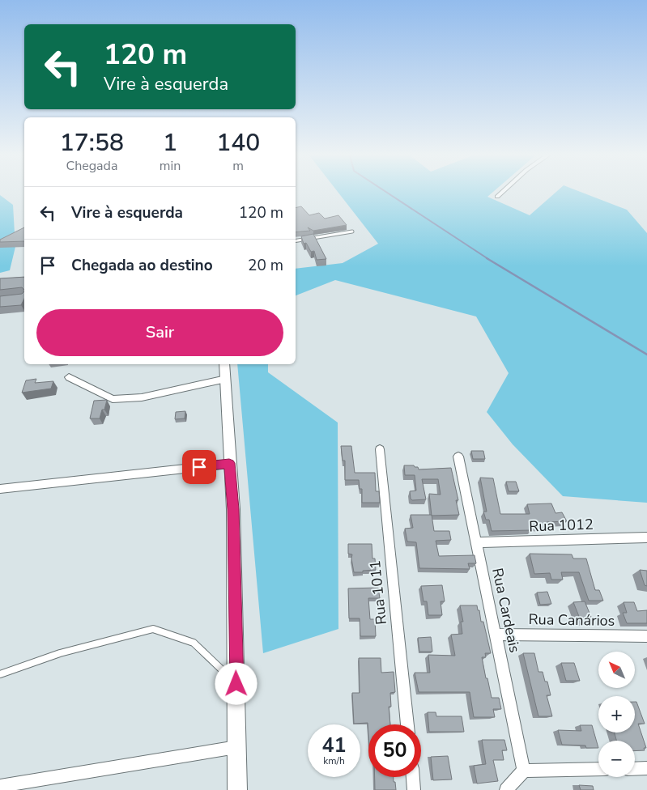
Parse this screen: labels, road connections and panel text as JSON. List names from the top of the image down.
{
  "streets": {
    "street": [
      "Rua 1012",
      "Rua 1011",
      "Rua Cardeais",
      "Rua Canários"
    ]
  },
  "crossings": [
    ["Rua 1012", "Rua Cardeais"],
    ["Rua Cardeais", "Rua Canários"]
  ],
  "north": "top left",
  "page": {
    "turn": ["120 m", "Vire à esquerda"],
    "eta": [
      "17:58",
      "Chegada",
      "1",
      "min",
      "140",
      "m"
    ],
    "list": [
      {
        "name": "Vire à esquerda",
        "value": "120 m"
      },
      {
        "name": "Chegada ao destino",
        "value": "20 m"
      }
    ],
    "buttons": "Sair",
    "map_buttons": ["+", "−"],
    "speed": "41 km/h",
    "limit": "50"
  }
}
